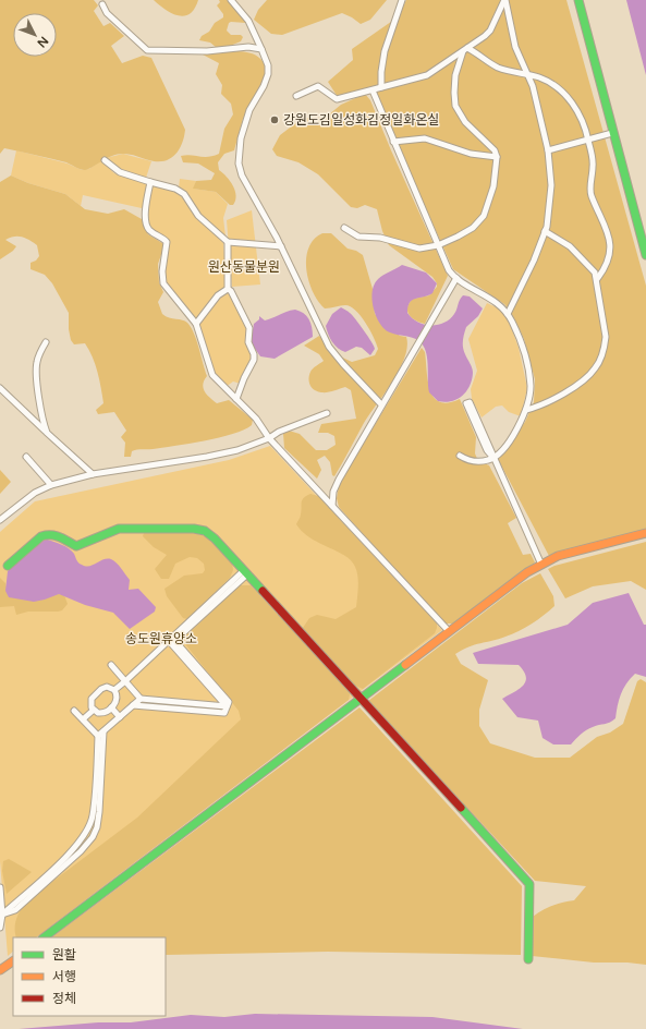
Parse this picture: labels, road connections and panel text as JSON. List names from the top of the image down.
{
  "parks": ["원산동물분원", "송도원휴양소"],
  "places": ["강원도김일성화김정일화온실"],
  "legend": ["원활", "서행", "정체"],
  "north": "bottom right"
}
